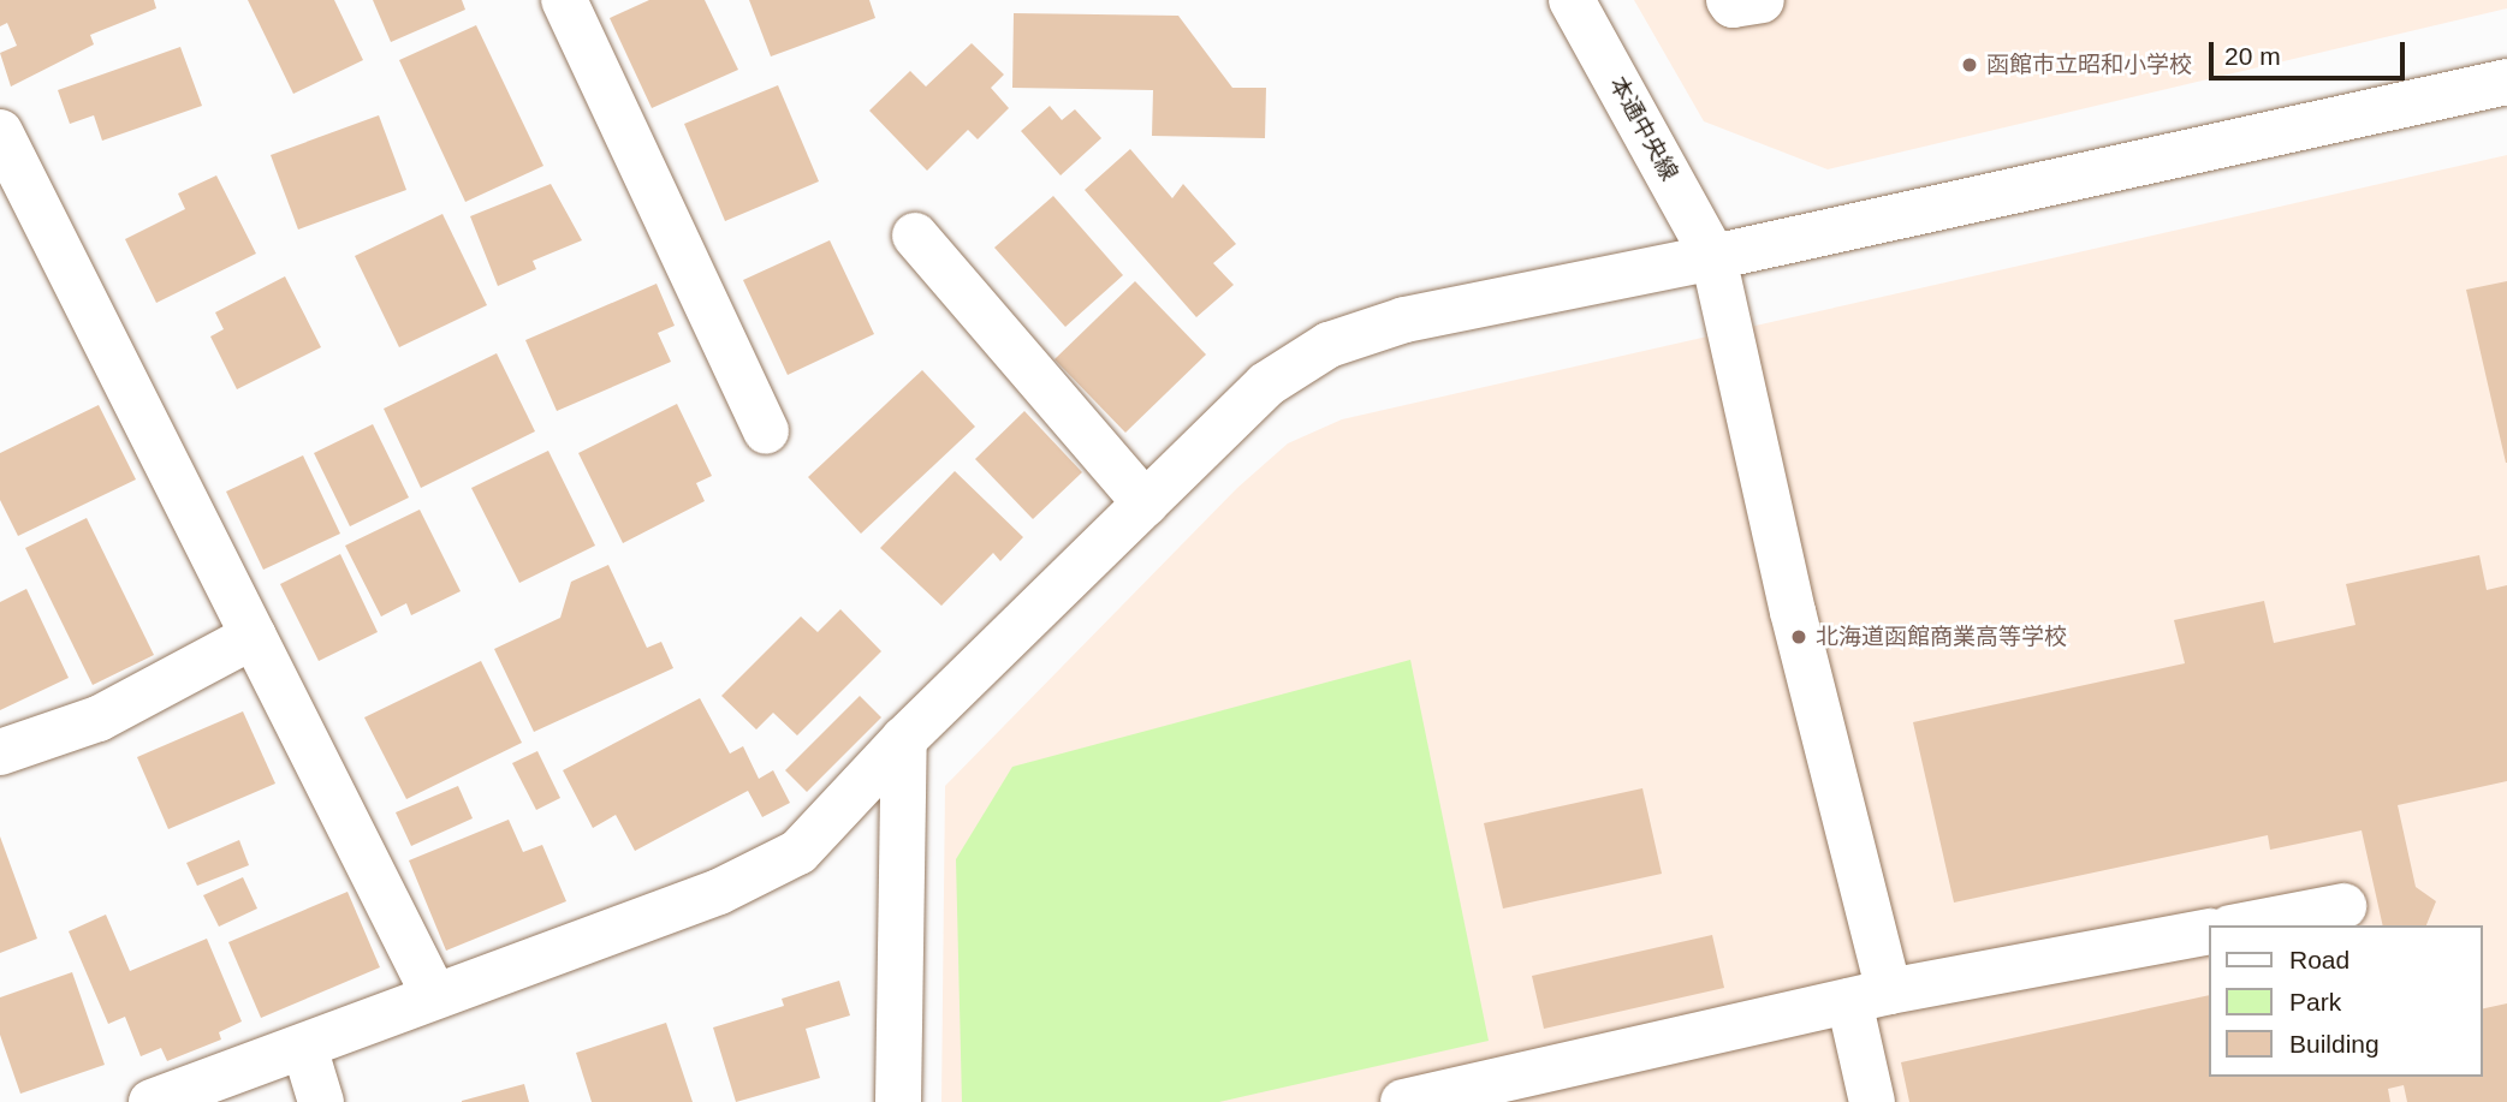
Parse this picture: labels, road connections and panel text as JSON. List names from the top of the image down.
{
  "streets": {
    "street": ["本通中央線"]
  },
  "places": ["函館市立昭和小学校", "北海道函館商業高等学校"],
  "legend": ["Road", "Park", "Building"],
  "scale_bar": "20 m"
}
